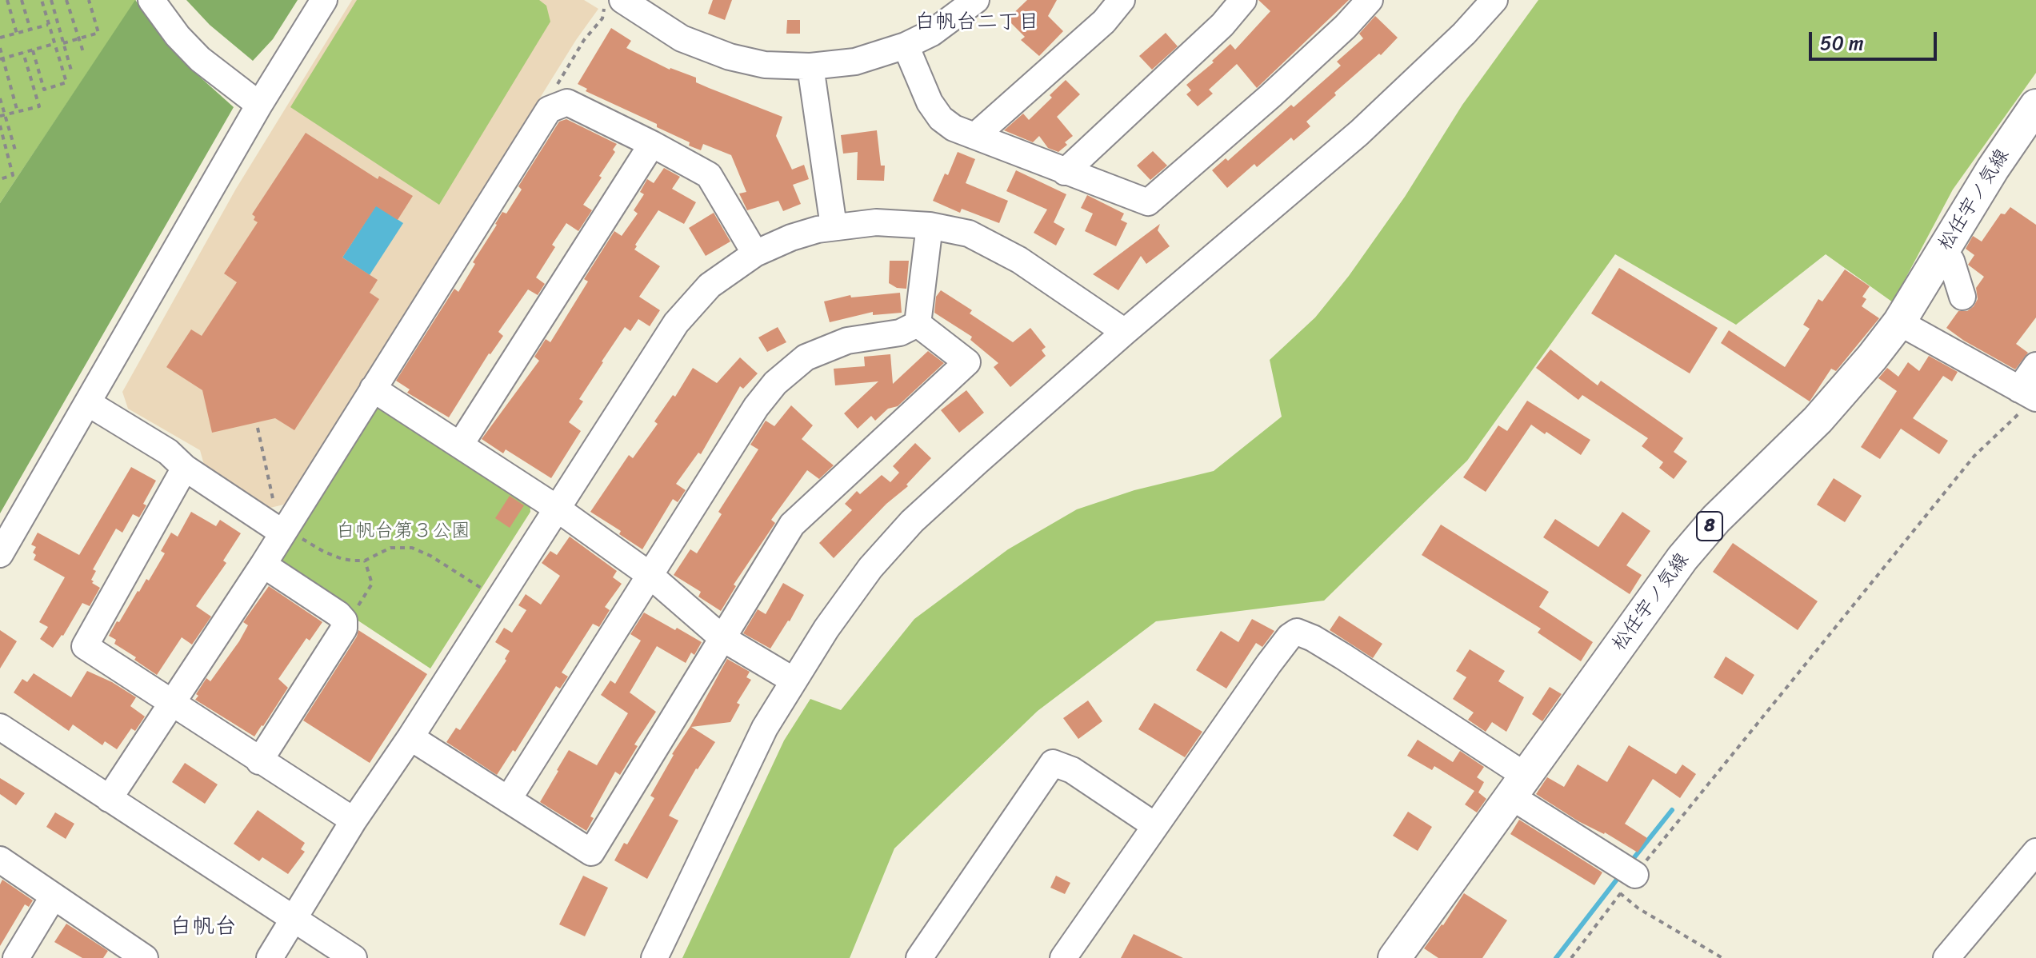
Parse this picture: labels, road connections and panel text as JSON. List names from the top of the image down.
{
  "streets": {
    "main road": ["松任宇ノ気線", "8"]
  },
  "districts": ["白帆台二丁目", "白帆台"],
  "parks": ["白帆台第３公園"],
  "scale_bar": "50 m"
}
